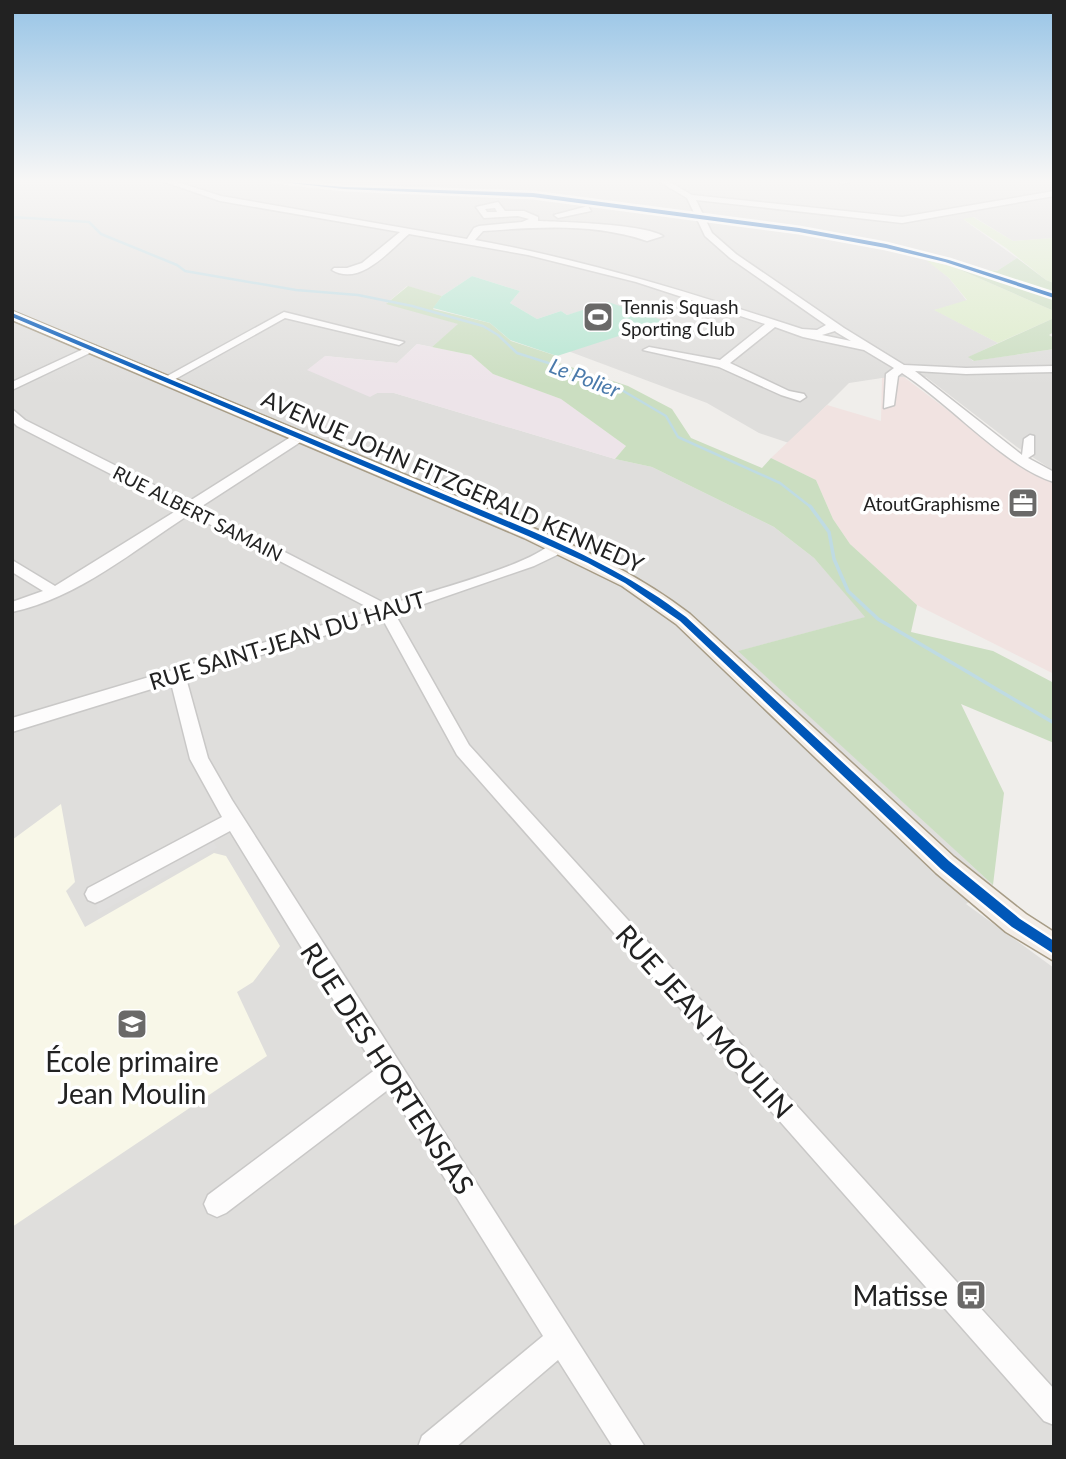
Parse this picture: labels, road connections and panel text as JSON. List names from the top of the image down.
{
  "streets": {
    "main road": ["AVENUE JOHN FITZGERALD KENNEDY"],
    "street": [
      "RUE ALBERT SAMAIN",
      "RUE SAINT-JEAN DU HAUT",
      "RUE JEAN MOULIN",
      "RUE DES HORTENSIAS"
    ]
  },
  "crossings": [
    ["AVENUE JOHN FITZGERALD KENNEDY", "RUE SAINT-JEAN DU HAUT"],
    ["RUE ALBERT SAMAIN", "RUE SAINT-JEAN DU HAUT"],
    ["RUE ALBERT SAMAIN", "RUE JEAN MOULIN"],
    ["RUE SAINT-JEAN DU HAUT", "RUE JEAN MOULIN"],
    ["RUE SAINT-JEAN DU HAUT", "RUE DES HORTENSIAS"]
  ],
  "water": ["Le Polier"],
  "places": {
    "sports": ["Tennis Squash Sporting Club"],
    "office": ["AtoutGraphisme"],
    "school or university": ["École primaire Jean Moulin"],
    "bus stop": ["Matisse"]
  }
}
